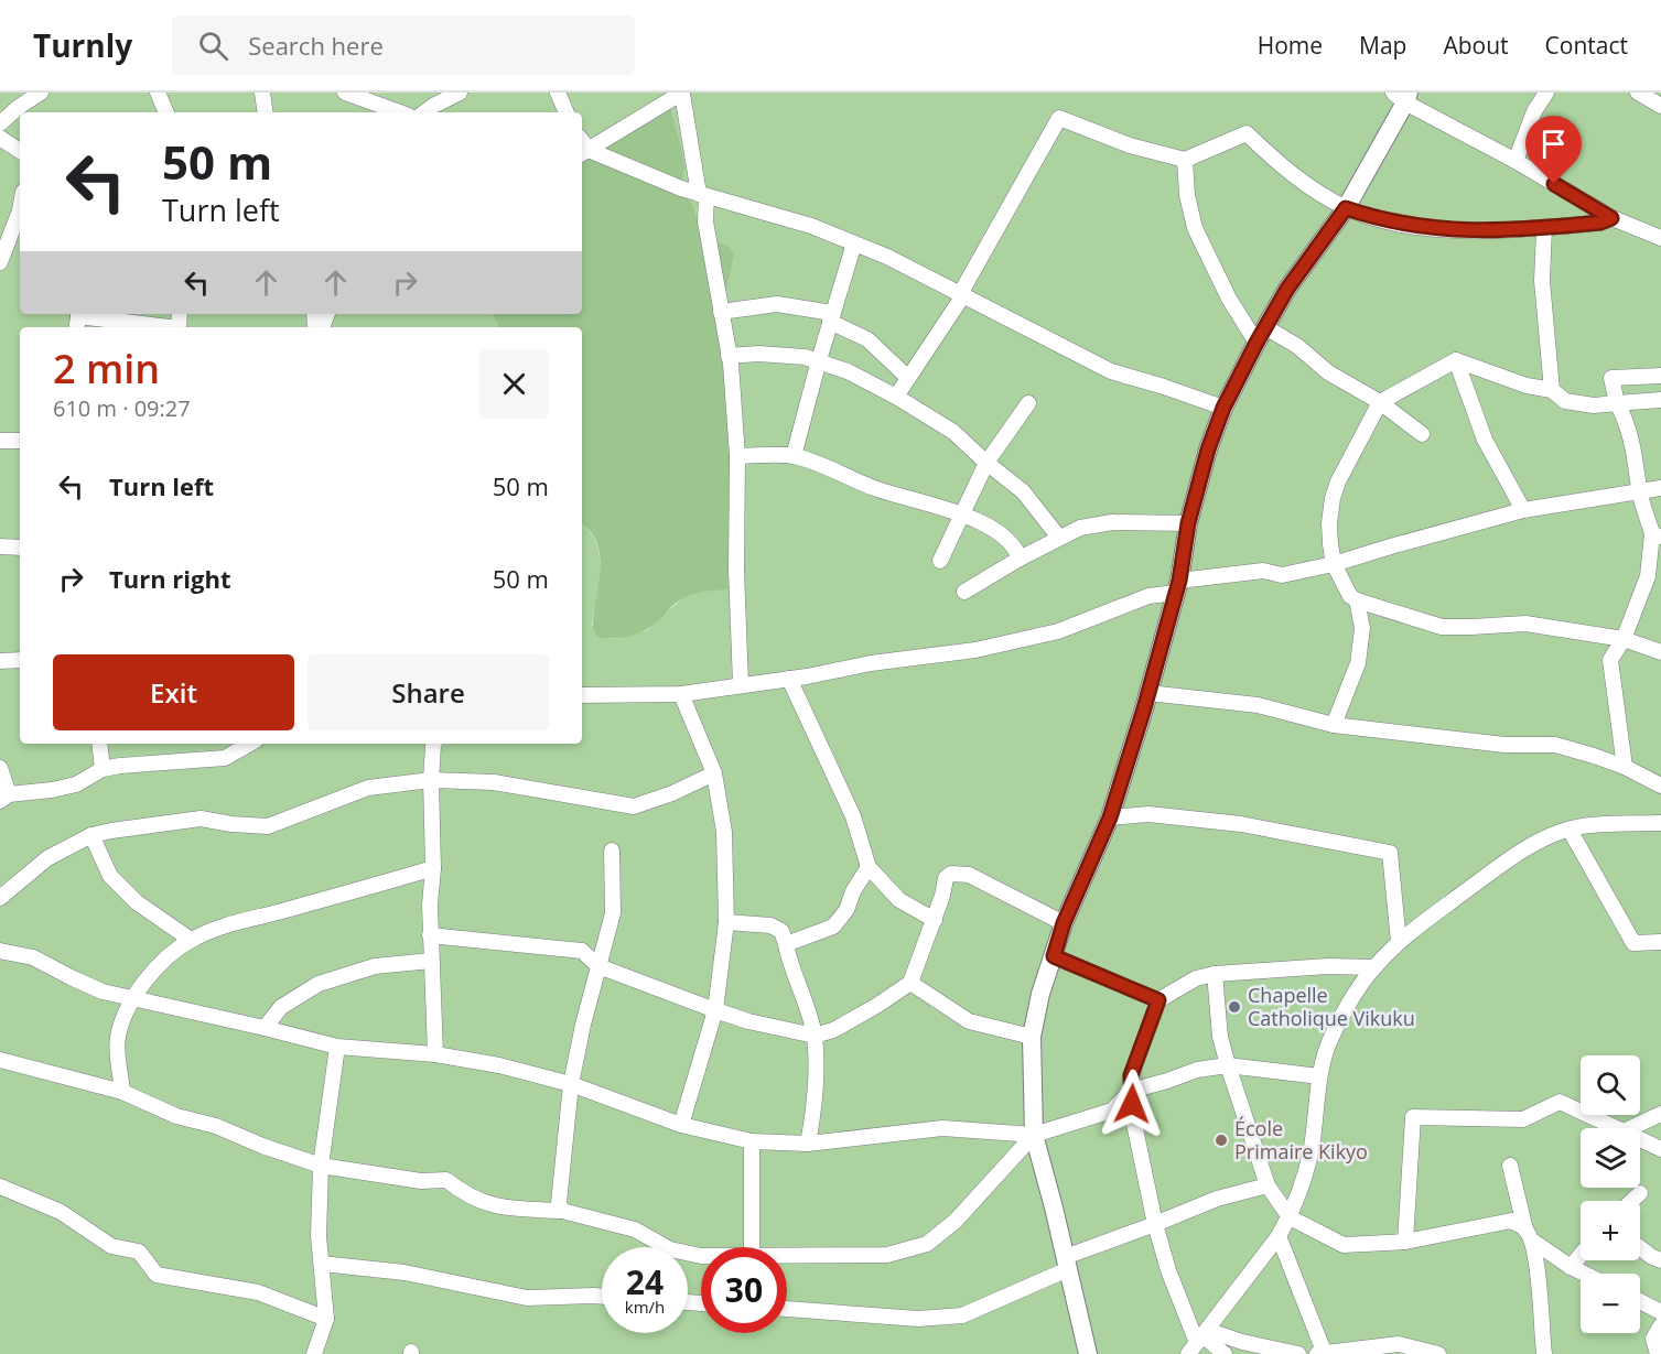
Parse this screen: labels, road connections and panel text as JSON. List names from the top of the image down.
{
  "places": ["Chapelle Catholique Vikuku", "École Primaire Kikyo"],
  "page": {
    "header": "Turnly",
    "search": "Search here",
    "nav": [
      "Home",
      "Map",
      "About",
      "Contact"
    ],
    "turn": ["50 m", "Turn left"],
    "heading": ["2 min", "610 m · 09:27"],
    "list": [
      {
        "name": "Turn left",
        "value": "50 m"
      },
      {
        "name": "Turn right",
        "value": "50 m"
      }
    ],
    "buttons": ["Exit", "Share"],
    "map_buttons": ["+", "−"],
    "speed": "24 km/h",
    "limit": "30"
  }
}
